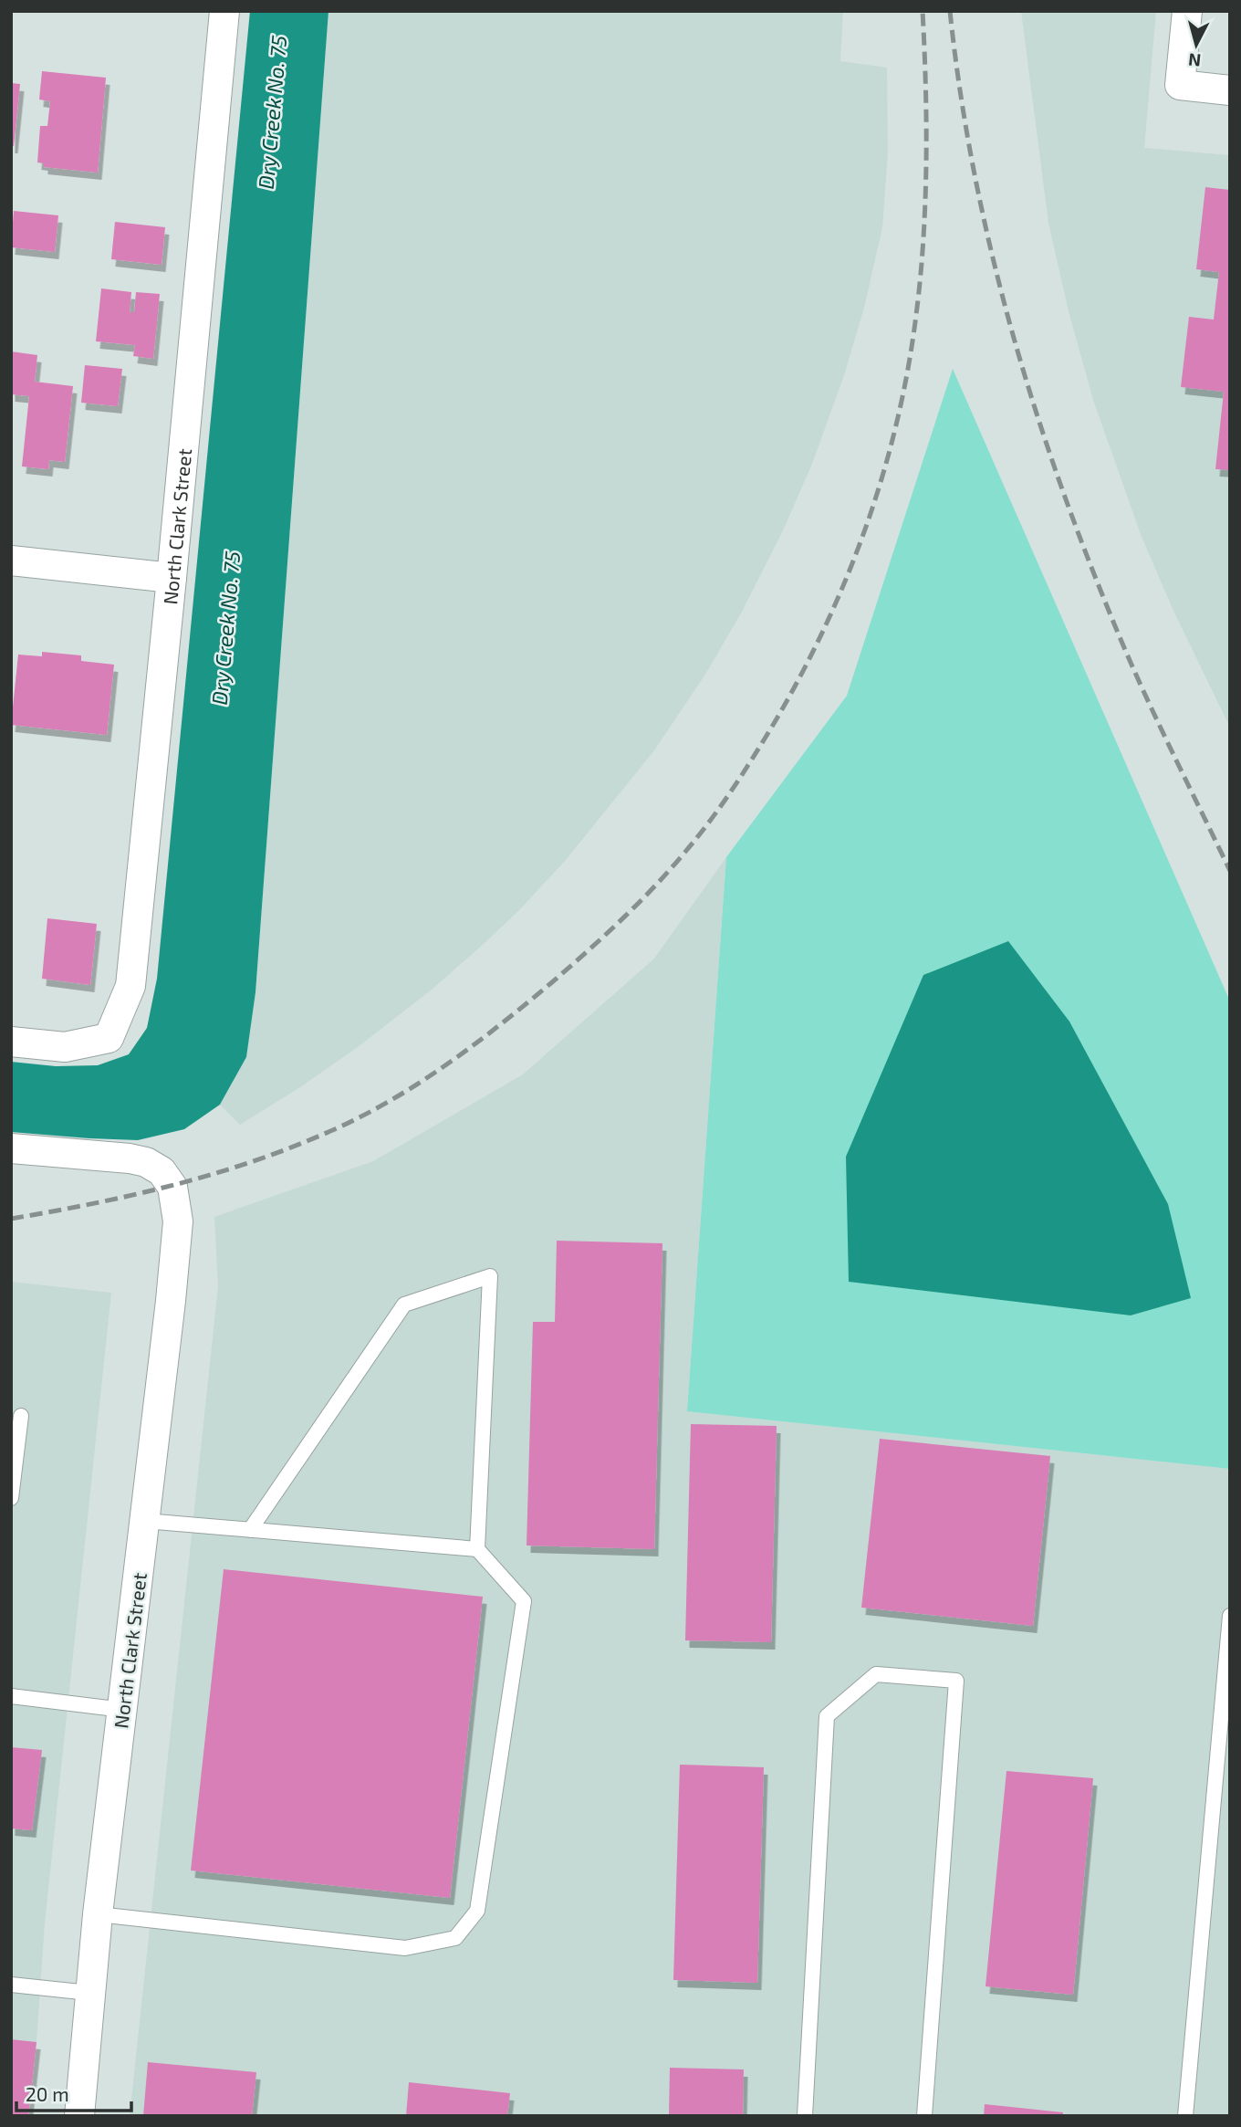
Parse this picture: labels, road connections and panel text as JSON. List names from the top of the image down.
{
  "streets": {
    "street": ["North Clark Street"]
  },
  "water": ["Dry Creek No. 75"],
  "scale_bar": "20 m",
  "north": "bottom"
}
